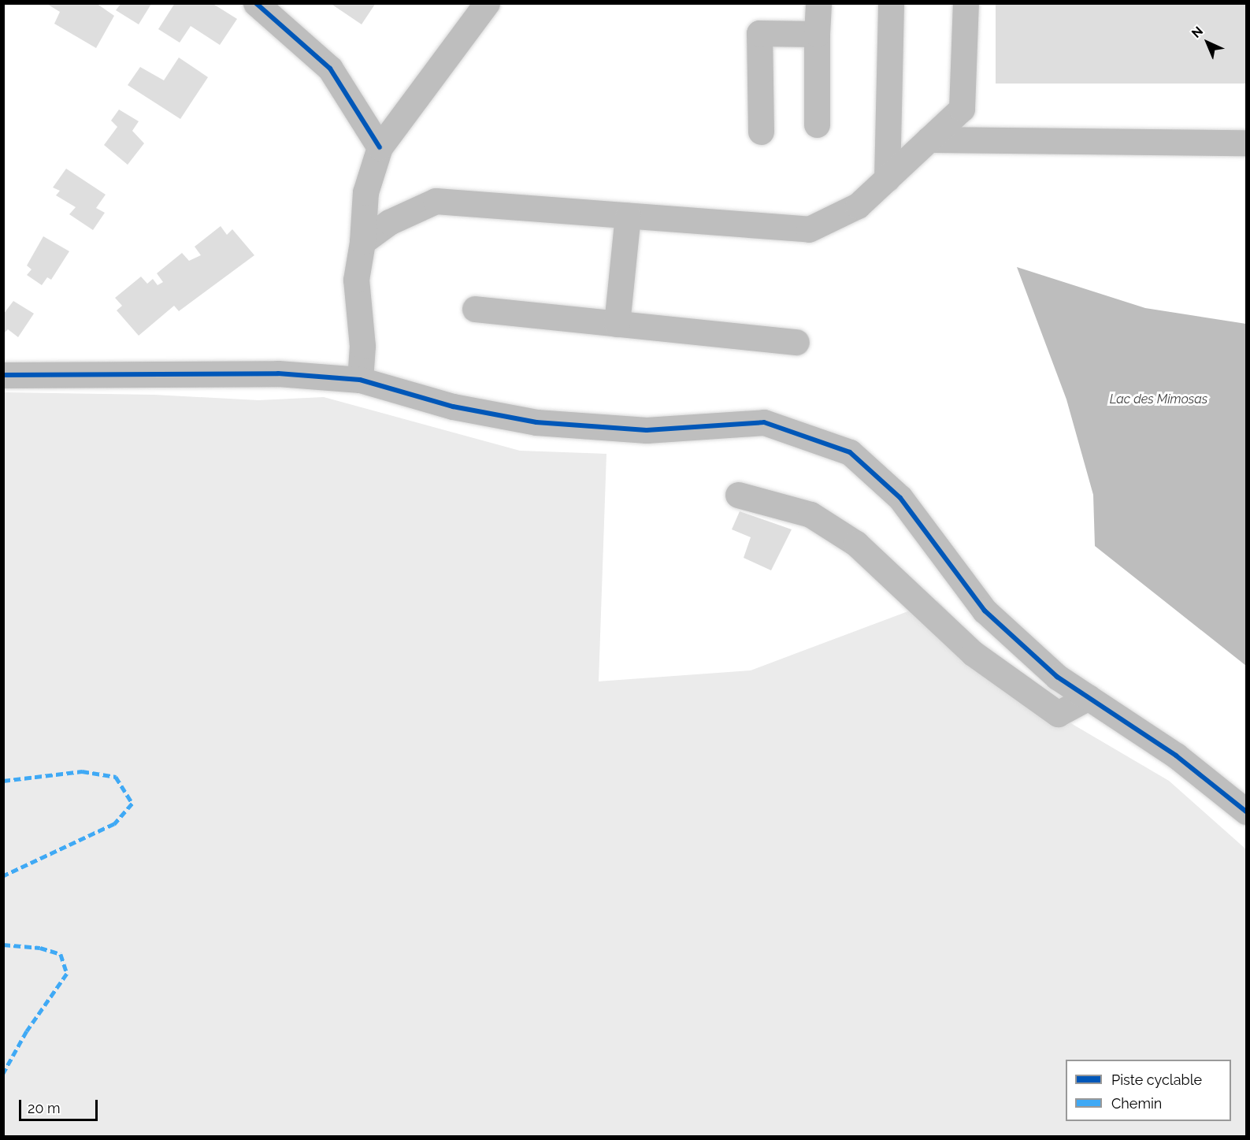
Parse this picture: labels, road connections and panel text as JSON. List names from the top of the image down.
{
  "water": ["Lac des Mimosas"],
  "legend": ["Piste cyclable", "Chemin"],
  "scale_bar": "20 m",
  "north": "top left"
}
